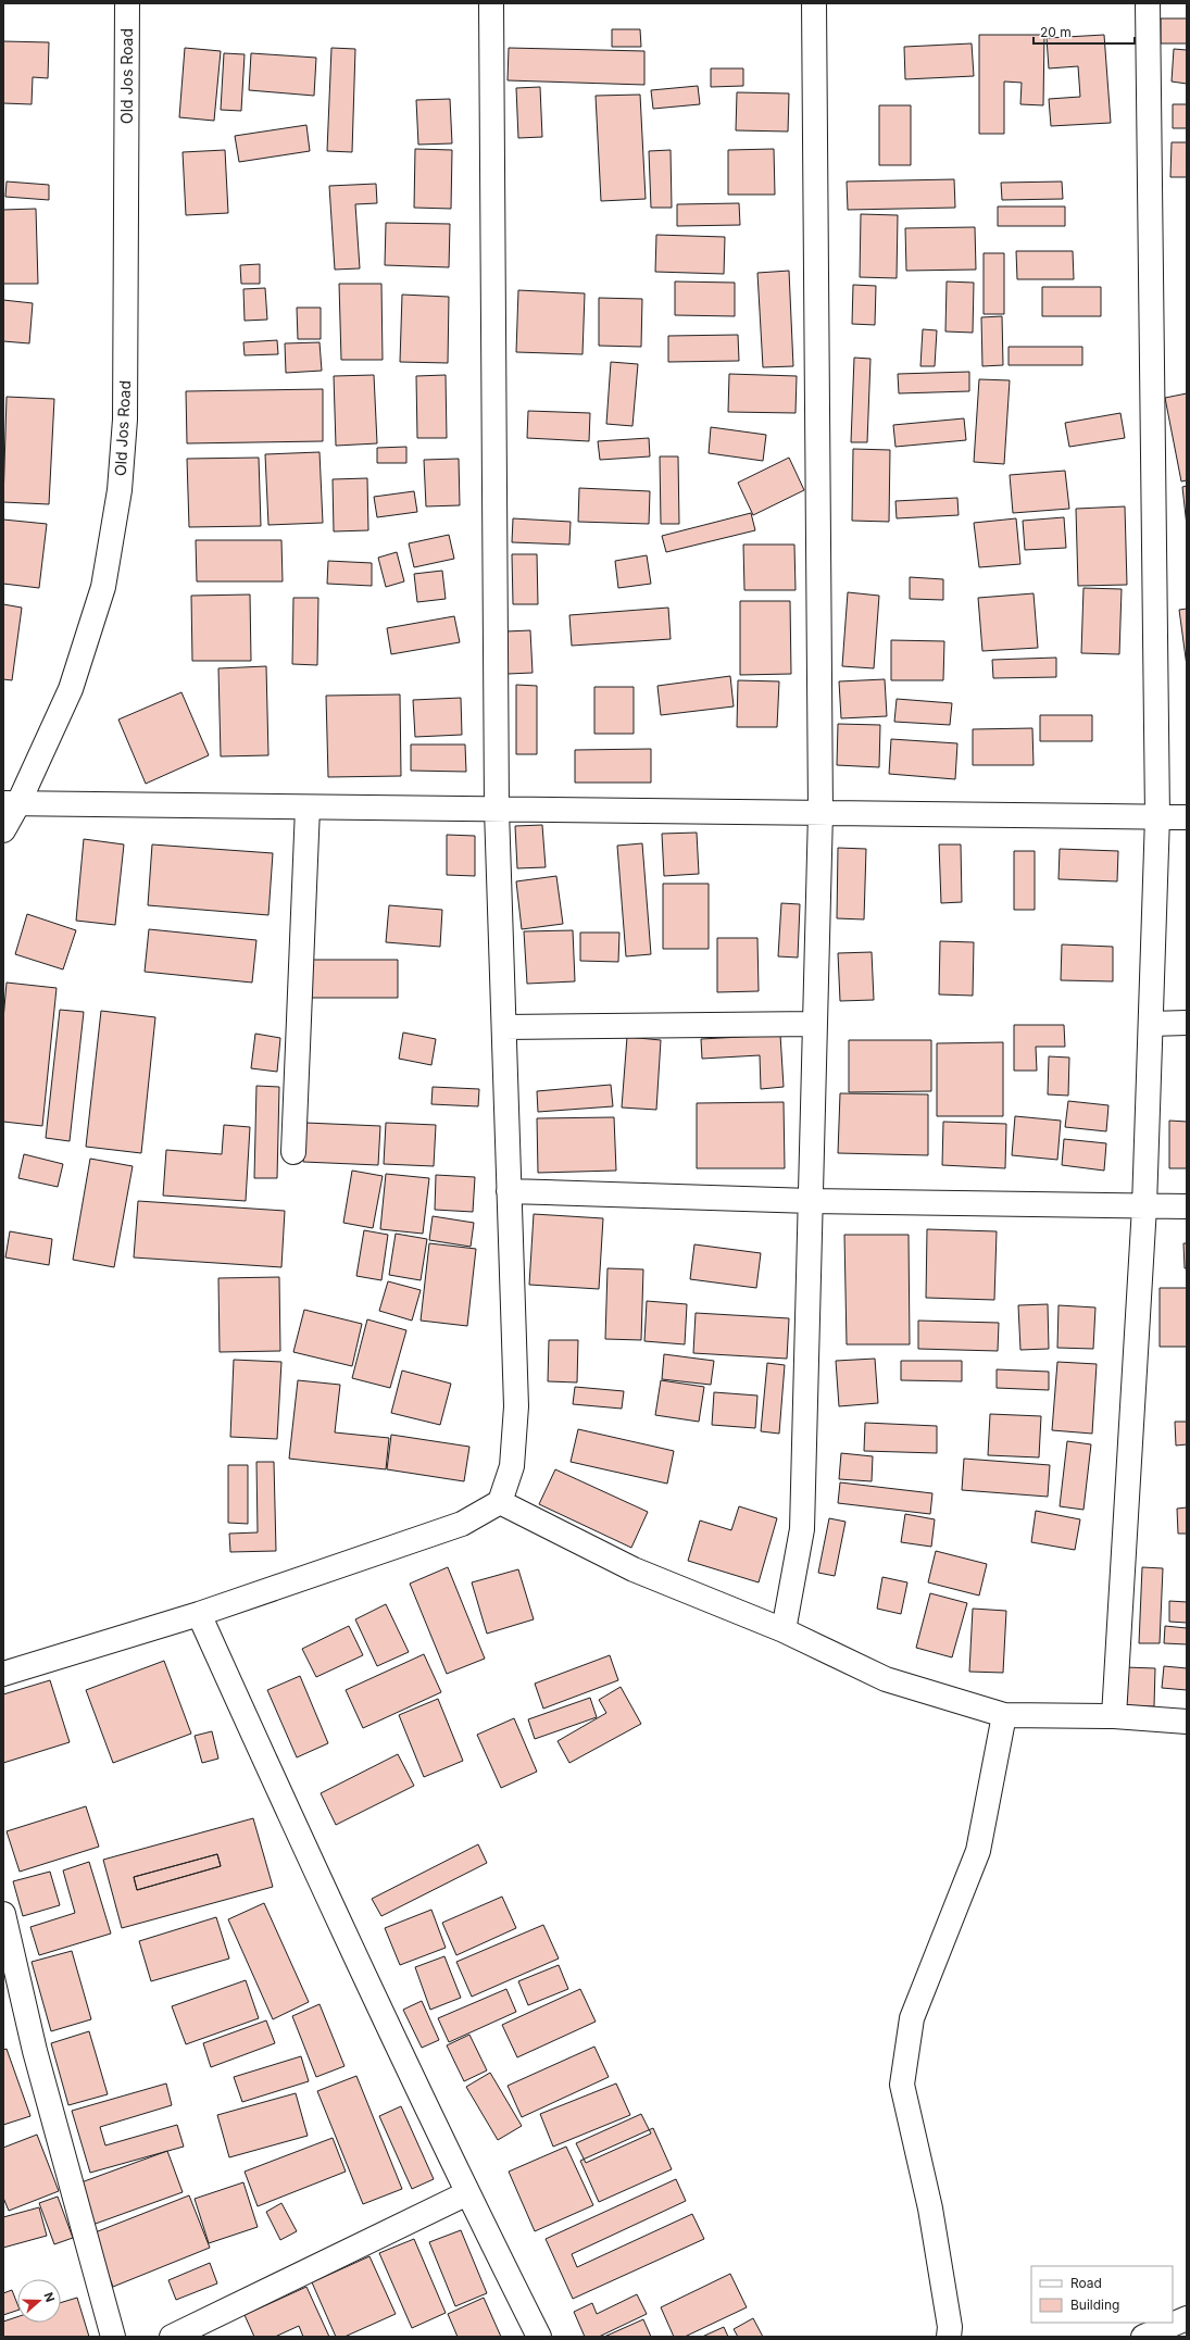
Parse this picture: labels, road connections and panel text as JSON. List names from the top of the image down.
{
  "streets": {
    "street": ["Old Jos Road"]
  },
  "legend": ["Road", "Building"],
  "scale_bar": "20 m",
  "north": "right"
}
